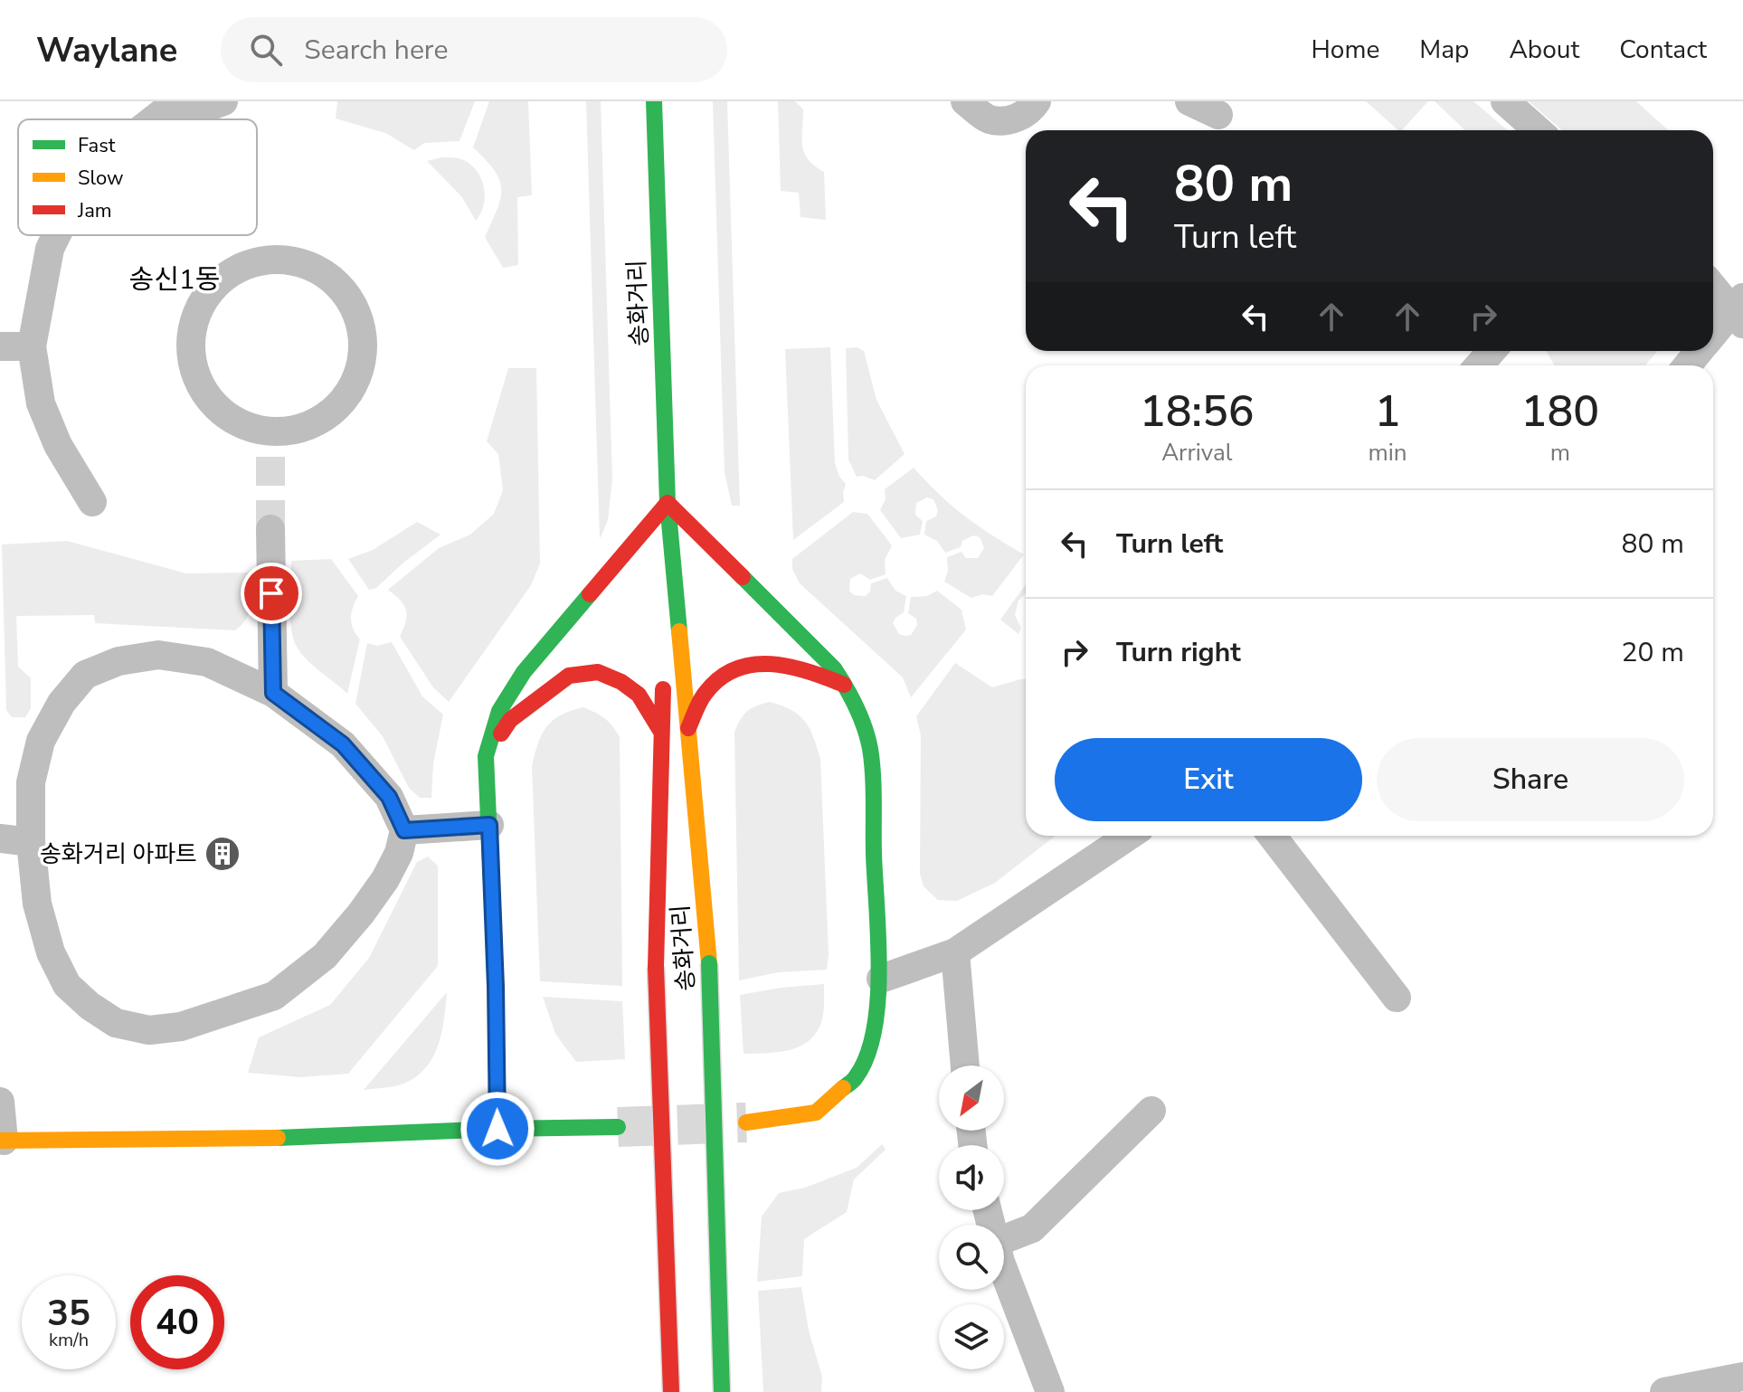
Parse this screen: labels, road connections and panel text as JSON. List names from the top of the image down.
{
  "streets": {
    "street": ["송화거리"]
  },
  "districts": ["송신1동"],
  "places": {
    "building": ["송화거리 아파트"]
  },
  "legend": ["Fast", "Slow", "Jam"],
  "north": "bottom left",
  "page": {
    "header": "Waylane",
    "search": "Search here",
    "nav": [
      "Home",
      "Map",
      "About",
      "Contact"
    ],
    "turn": ["80 m", "Turn left"],
    "eta": [
      "18:56",
      "Arrival",
      "1",
      "min",
      "180",
      "m"
    ],
    "list": [
      {
        "name": "Turn left",
        "value": "80 m"
      },
      {
        "name": "Turn right",
        "value": "20 m"
      }
    ],
    "buttons": ["Exit", "Share"],
    "speed": "35 km/h",
    "limit": "40"
  }
}
